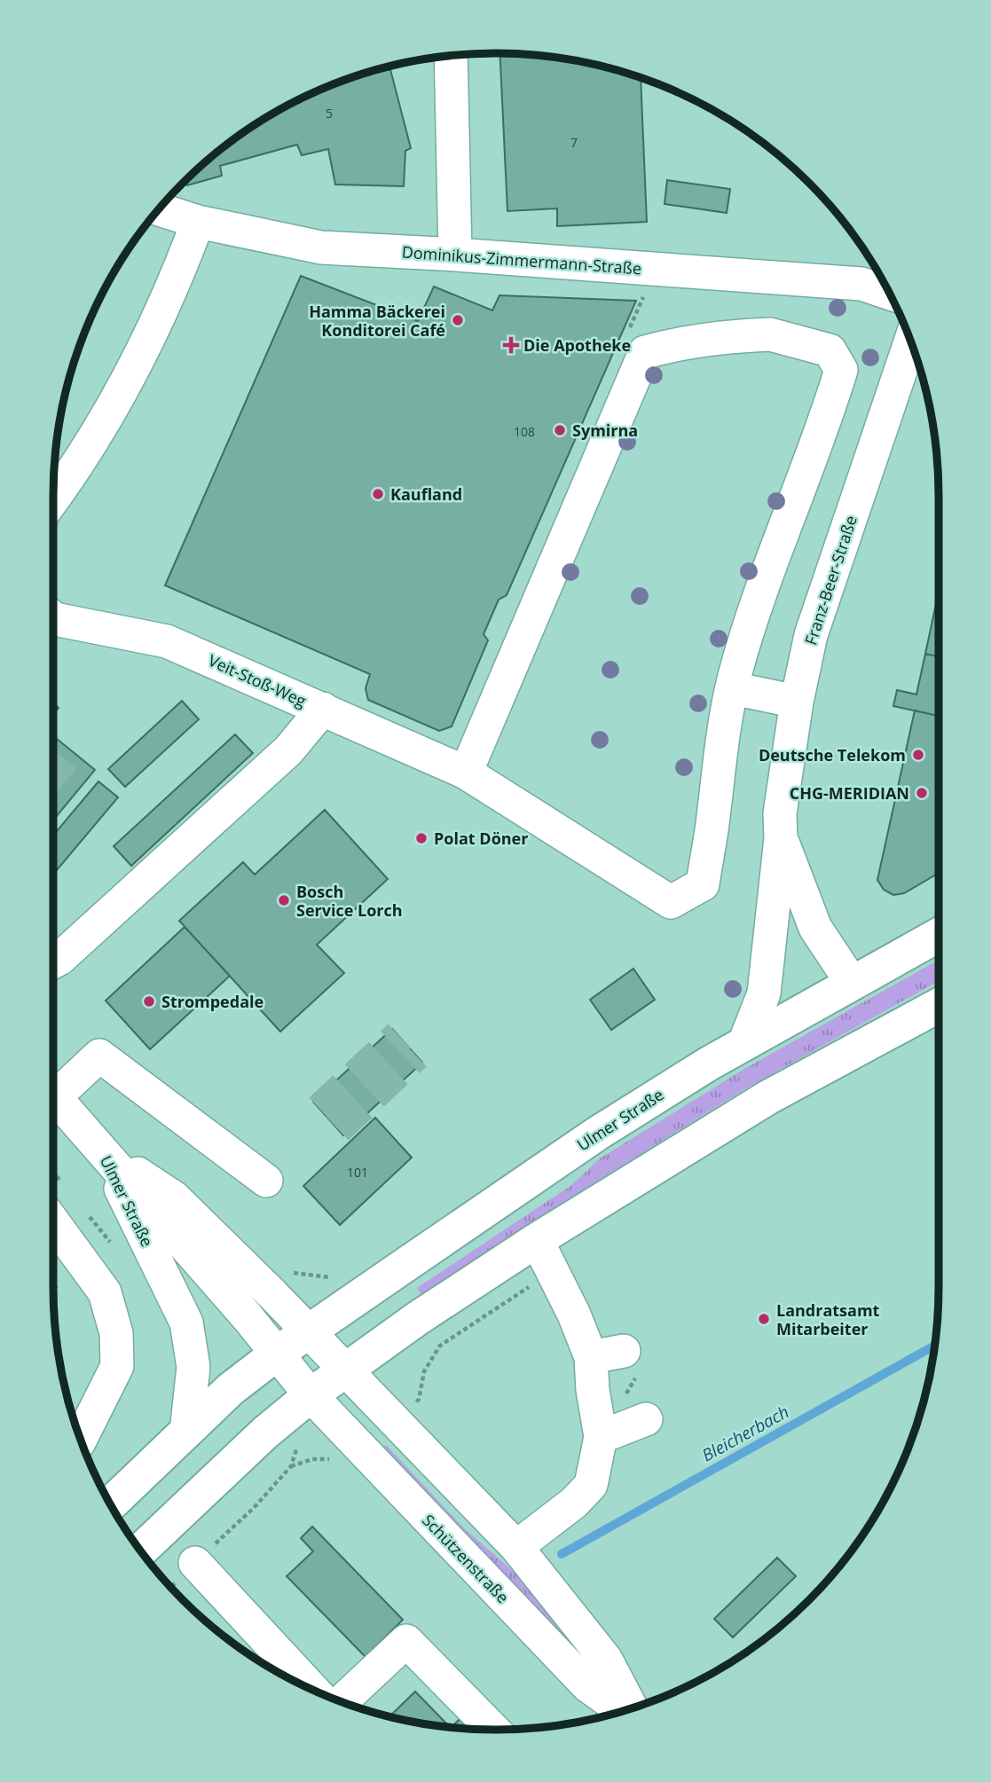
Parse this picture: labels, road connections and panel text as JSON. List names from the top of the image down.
{
  "streets": {
    "main road": ["Ulmer Straße"],
    "street": [
      "Dominikus-Zimmermann-Straße",
      "Franz-Beer-Straße",
      "Veit-Stoß-Weg",
      "Schützenstraße"
    ]
  },
  "crossings": [
    ["Franz-Beer-Straße", "Ulmer Straße"],
    ["Ulmer Straße", "Schützenstraße"]
  ],
  "water": ["Bleicherbach"],
  "places": {
    "other": [
      "Hamma Bäckerei Konditorei Café",
      "Symirna",
      "Kaufland",
      "Deutsche Telekom",
      "CHG-MERIDIAN",
      "Polat Döner",
      "Bosch Service Lorch",
      "Strompedale",
      "Landratsamt Mitarbeiter"
    ],
    "health": ["Die Apotheke"]
  },
  "house_numbers": [
    "5",
    "7",
    "108",
    "101"
  ]
}
